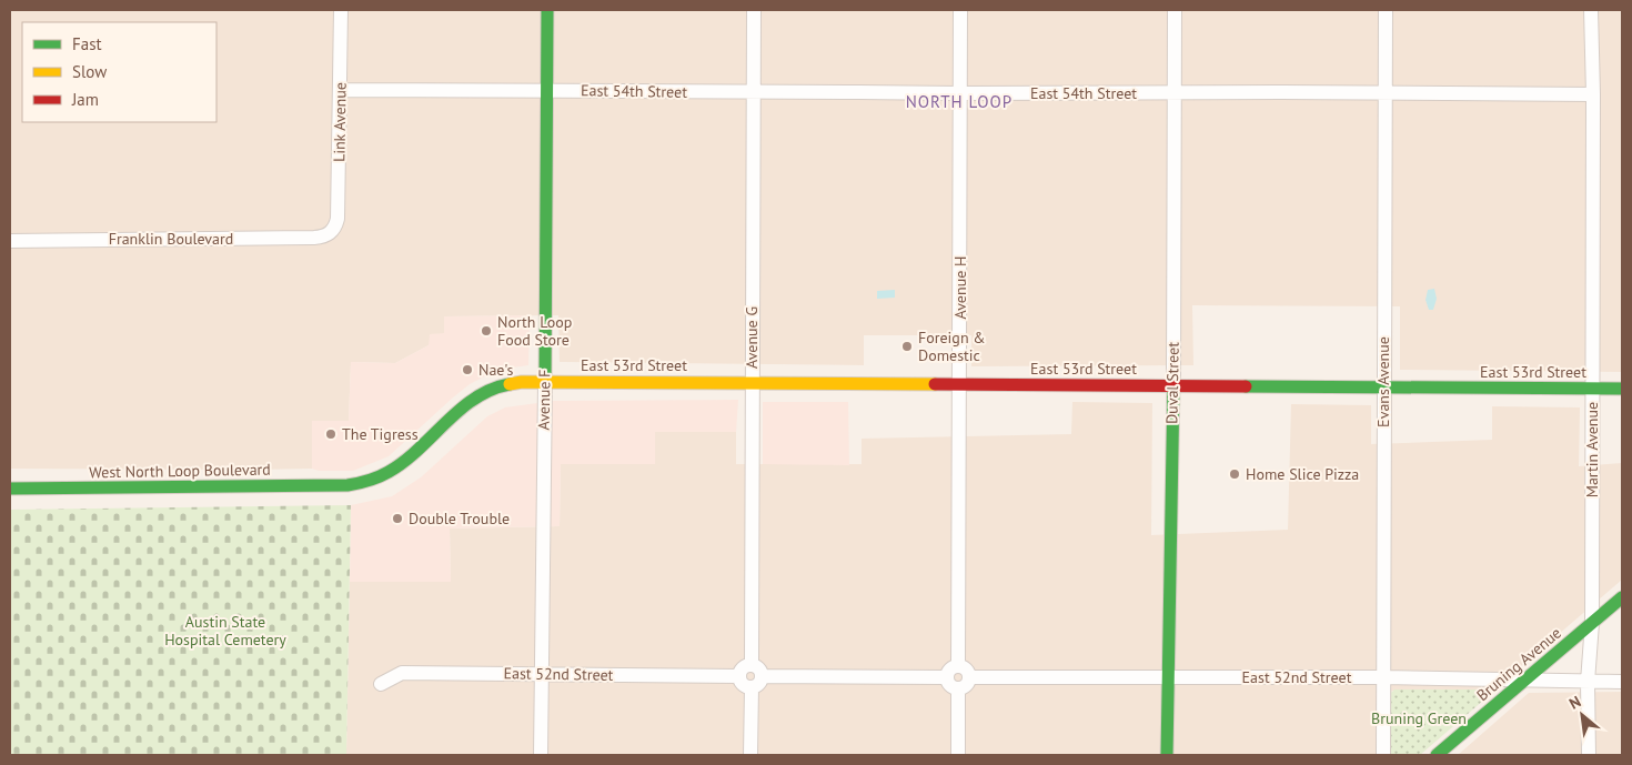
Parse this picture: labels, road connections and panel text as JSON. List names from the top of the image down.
{
  "streets": {
    "street": [
      "East 54th Street",
      "Link Avenue",
      "Franklin Boulevard",
      "Avenue H",
      "Avenue G",
      "East 53rd Street",
      "Evans Avenue",
      "Duval Street",
      "Avenue F",
      "Martin Avenue",
      "West North Loop Boulevard",
      "Bruning Avenue",
      "East 52nd Street"
    ]
  },
  "crossings": [
    ["East 54th Street", "Link Avenue"],
    ["East 54th Street", "Avenue H"],
    ["East 54th Street", "Avenue G"],
    ["East 54th Street", "Evans Avenue"],
    ["East 54th Street", "Duval Street"],
    ["East 54th Street", "Avenue F"],
    ["East 54th Street", "Martin Avenue"],
    ["Link Avenue", "Franklin Boulevard"],
    ["Avenue H", "East 53rd Street"],
    ["Avenue H", "East 52nd Street"],
    ["Avenue G", "East 53rd Street"],
    ["Avenue G", "East 52nd Street"],
    ["East 53rd Street", "Evans Avenue"],
    ["East 53rd Street", "Duval Street"],
    ["East 53rd Street", "Avenue F"],
    ["East 53rd Street", "Martin Avenue"],
    ["East 53rd Street", "West North Loop Boulevard"],
    ["Evans Avenue", "East 52nd Street"],
    ["Duval Street", "East 52nd Street"],
    ["Avenue F", "East 52nd Street"],
    ["Martin Avenue", "Bruning Avenue"],
    ["Martin Avenue", "East 52nd Street"],
    ["Bruning Avenue", "East 52nd Street"]
  ],
  "districts": ["NORTH LOOP"],
  "parks": ["Austin State Hospital Cemetery", "Bruning Green"],
  "places": [
    "North Loop Food Store",
    "Foreign & Domestic",
    "Nae's",
    "The Tigress",
    "Home Slice Pizza",
    "Double Trouble"
  ],
  "legend": ["Fast", "Slow", "Jam"],
  "north": "top left"
}
